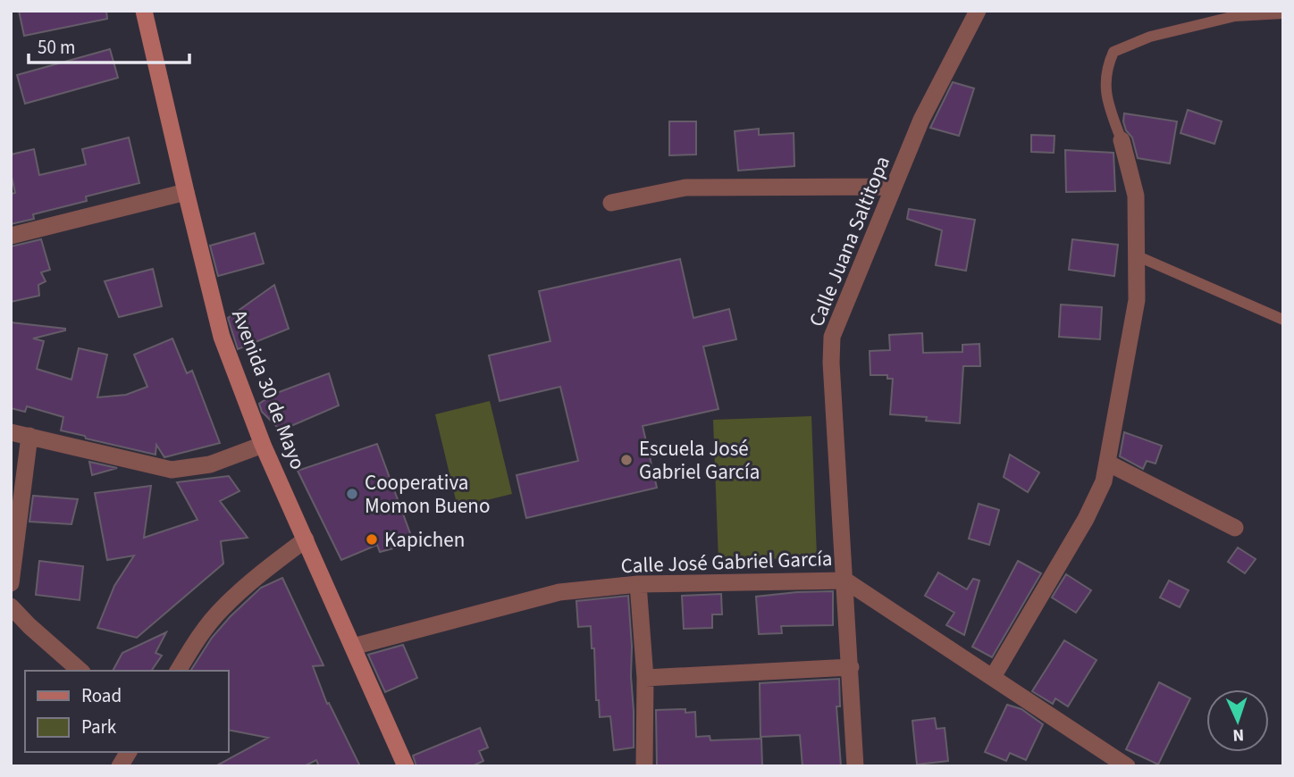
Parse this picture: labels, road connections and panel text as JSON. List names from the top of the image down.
{
  "streets": {
    "main road": ["Avenida 30 de Mayo"],
    "street": ["Calle Juana Saltitopa", "Calle José Gabriel García"]
  },
  "crossings": [
    ["Calle Juana Saltitopa", "Calle José Gabriel García"],
    ["Avenida 30 de Mayo", "Calle José Gabriel García"]
  ],
  "places": ["Escuela José Gabriel García", "Cooperativa Momon Bueno", "Kapichen"],
  "legend": ["Road", "Park"],
  "scale_bar": "50 m",
  "north": "bottom"
}
